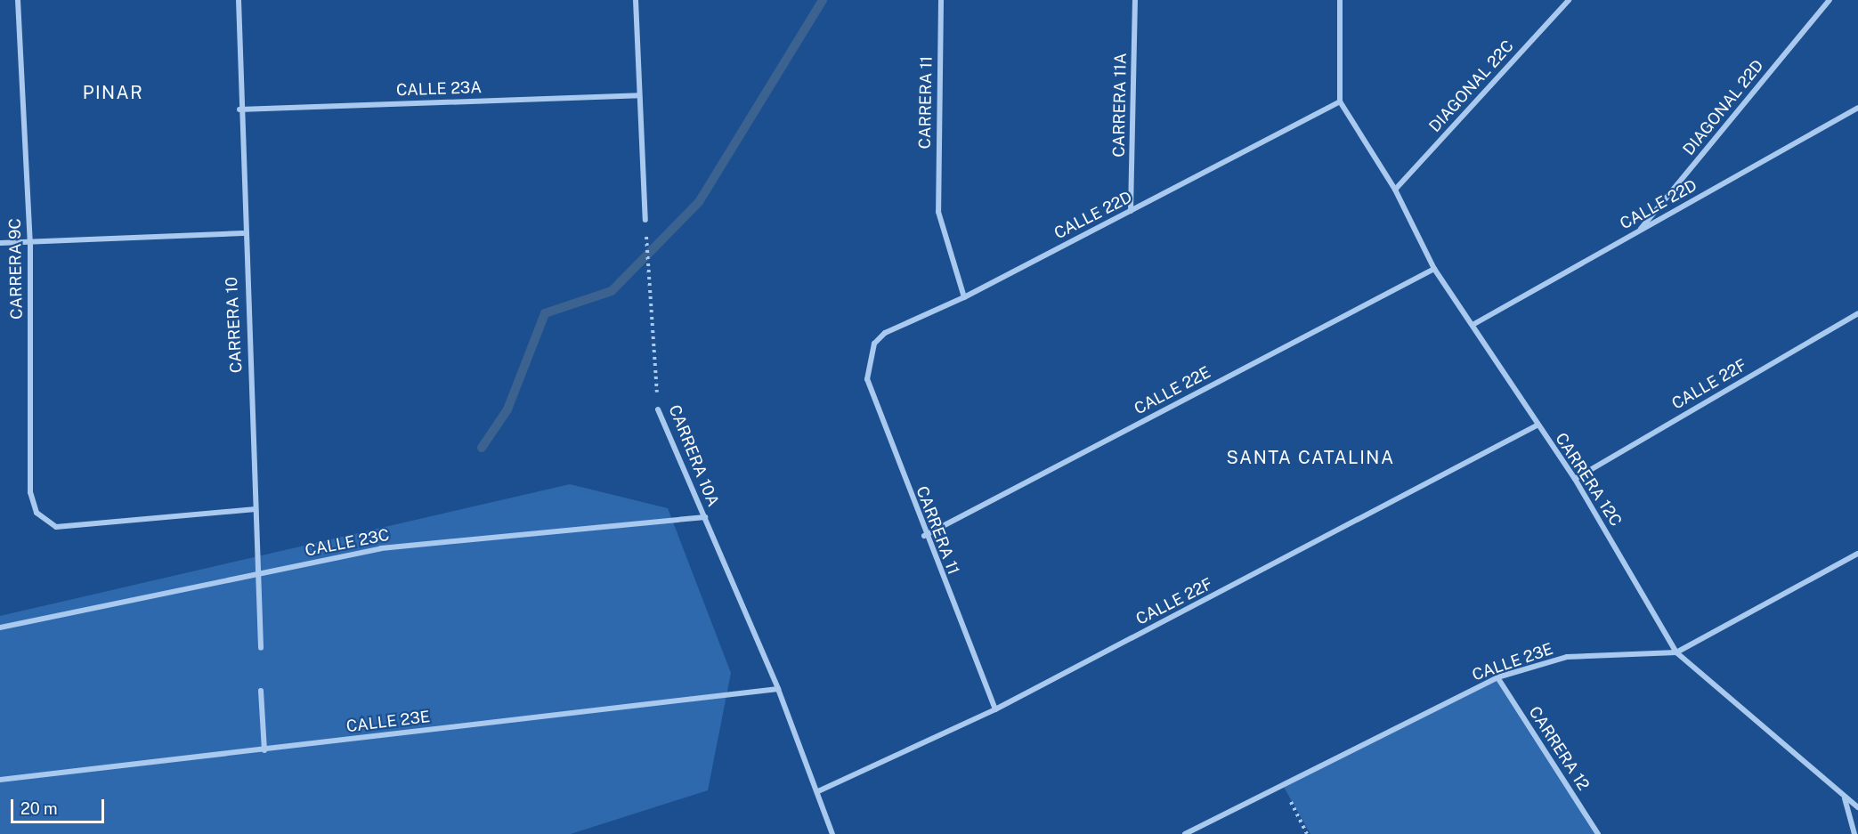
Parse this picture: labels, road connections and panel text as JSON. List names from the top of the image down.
{
  "streets": {
    "street": [
      "DIAGONAL 22C",
      "CALLE 23A",
      "CARRERA 11",
      "CARRERA 11A",
      "DIAGONAL 22D",
      "CALLE 22D",
      "CARRERA 9C",
      "CARRERA 10",
      "CALLE 22F",
      "CALLE 22E",
      "CARRERA 10A",
      "CARRERA 12C",
      "CALLE 23C",
      "CALLE 23E",
      "CARRERA 12"
    ]
  },
  "crossings": [
    ["DIAGONAL 22C", "CARRERA 12C"],
    ["CALLE 23A", "CARRERA 10"],
    ["CARRERA 11", "CALLE 22D"],
    ["CARRERA 11", "CALLE 22F"],
    ["CARRERA 11", "CALLE 22E"],
    ["CARRERA 11A", "CALLE 22D"],
    ["DIAGONAL 22D", "CALLE 22D"],
    ["CALLE 22D", "CARRERA 12C"],
    ["CARRERA 9C", "CARRERA 10"],
    ["CARRERA 10", "CALLE 23C"],
    ["CALLE 22F", "CARRERA 10A"],
    ["CALLE 22F", "CARRERA 12C"],
    ["CALLE 22E", "CARRERA 12C"],
    ["CARRERA 10A", "CALLE 23C"],
    ["CARRERA 10A", "CALLE 23E"],
    ["CARRERA 12C", "CALLE 23E"],
    ["CALLE 23E", "CARRERA 12"]
  ],
  "districts": ["PINAR", "SANTA CATALINA"],
  "scale_bar": "20 m"
}
